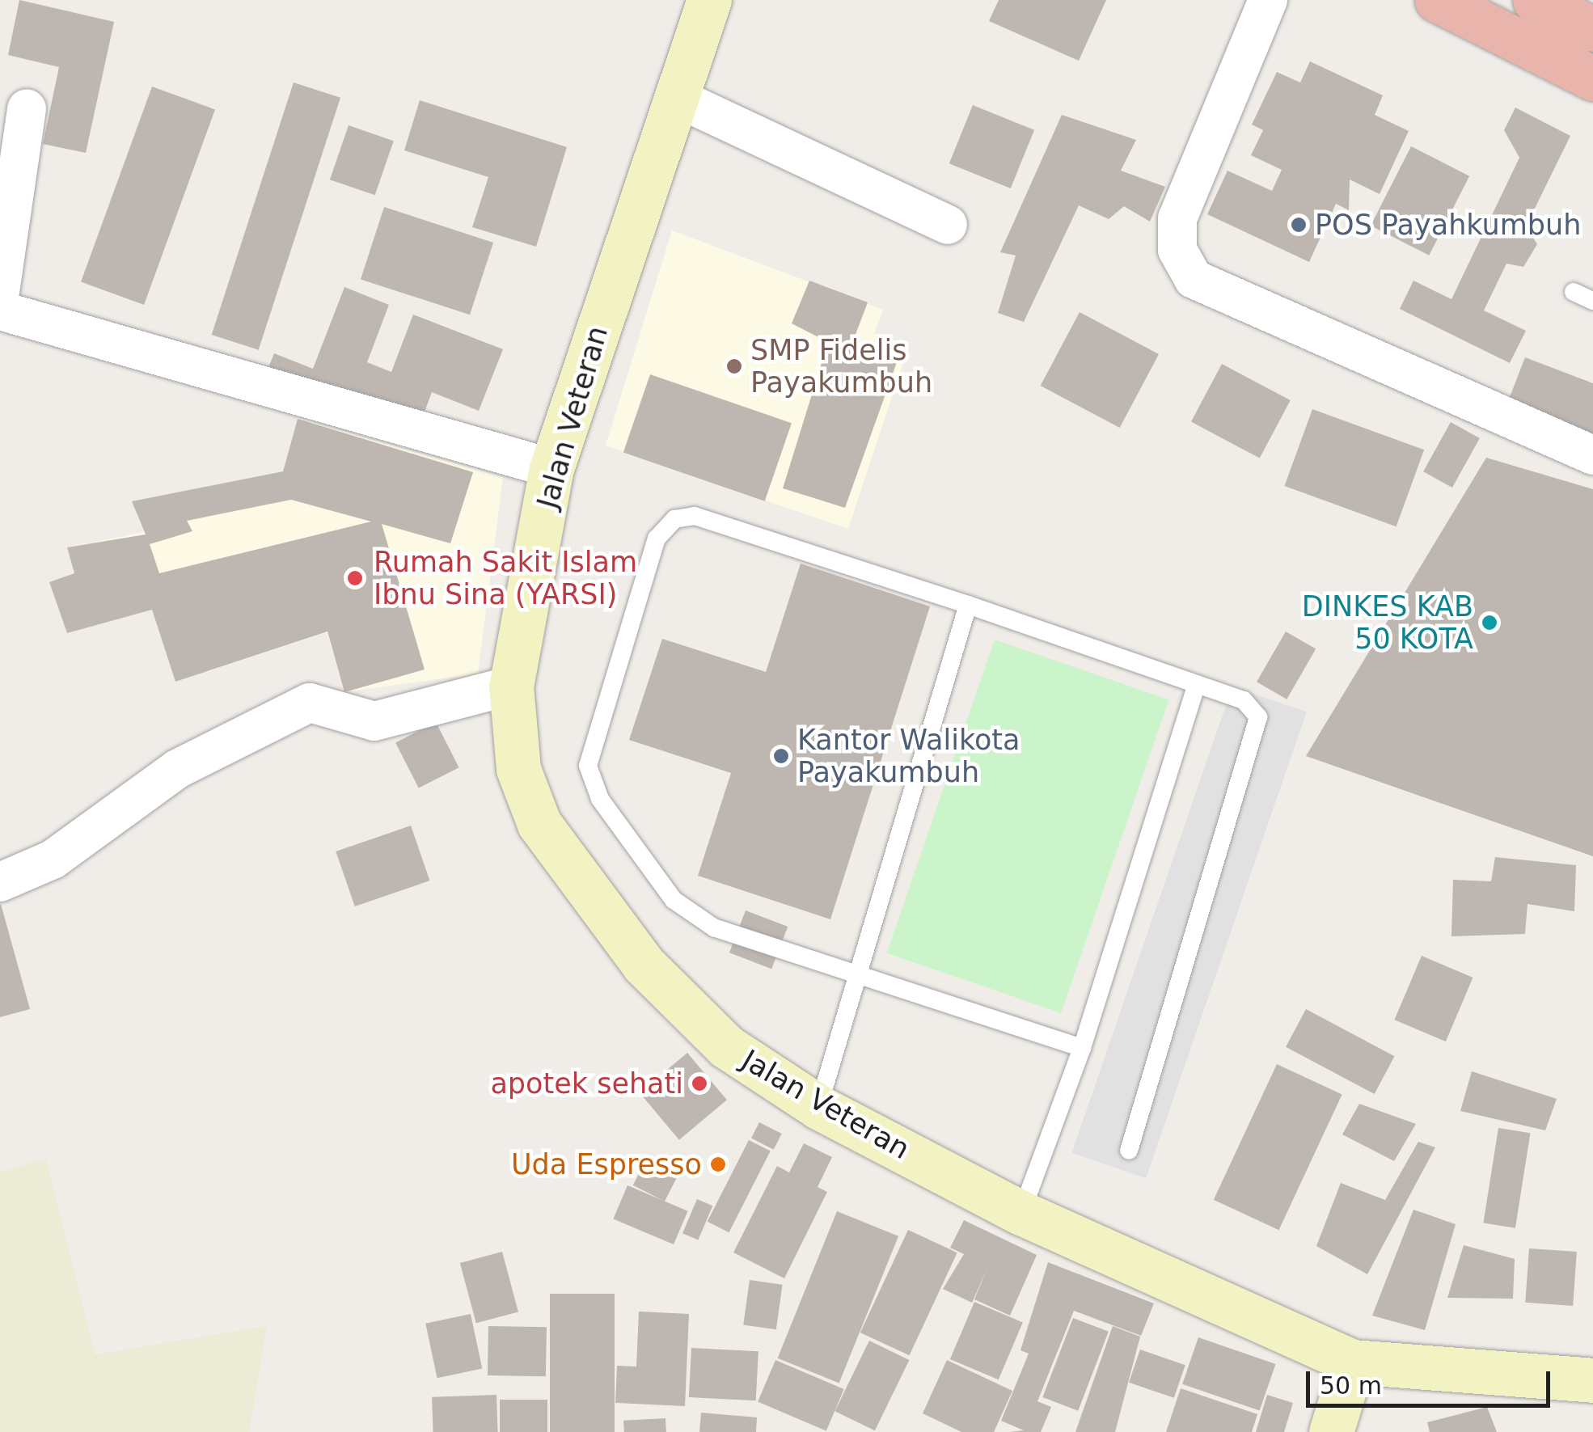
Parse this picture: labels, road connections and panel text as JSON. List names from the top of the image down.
{
  "streets": {
    "main road": ["Jalan Veteran"]
  },
  "places": [
    "POS Payahkumbuh",
    "SMP Fidelis Payakumbuh",
    "Rumah Sakit Islam Ibnu Sina (YARSI)",
    "DINKES KAB 50 KOTA",
    "Kantor Walikota Payakumbuh",
    "apotek sehati",
    "Uda Espresso"
  ],
  "scale_bar": "50 m"
}
